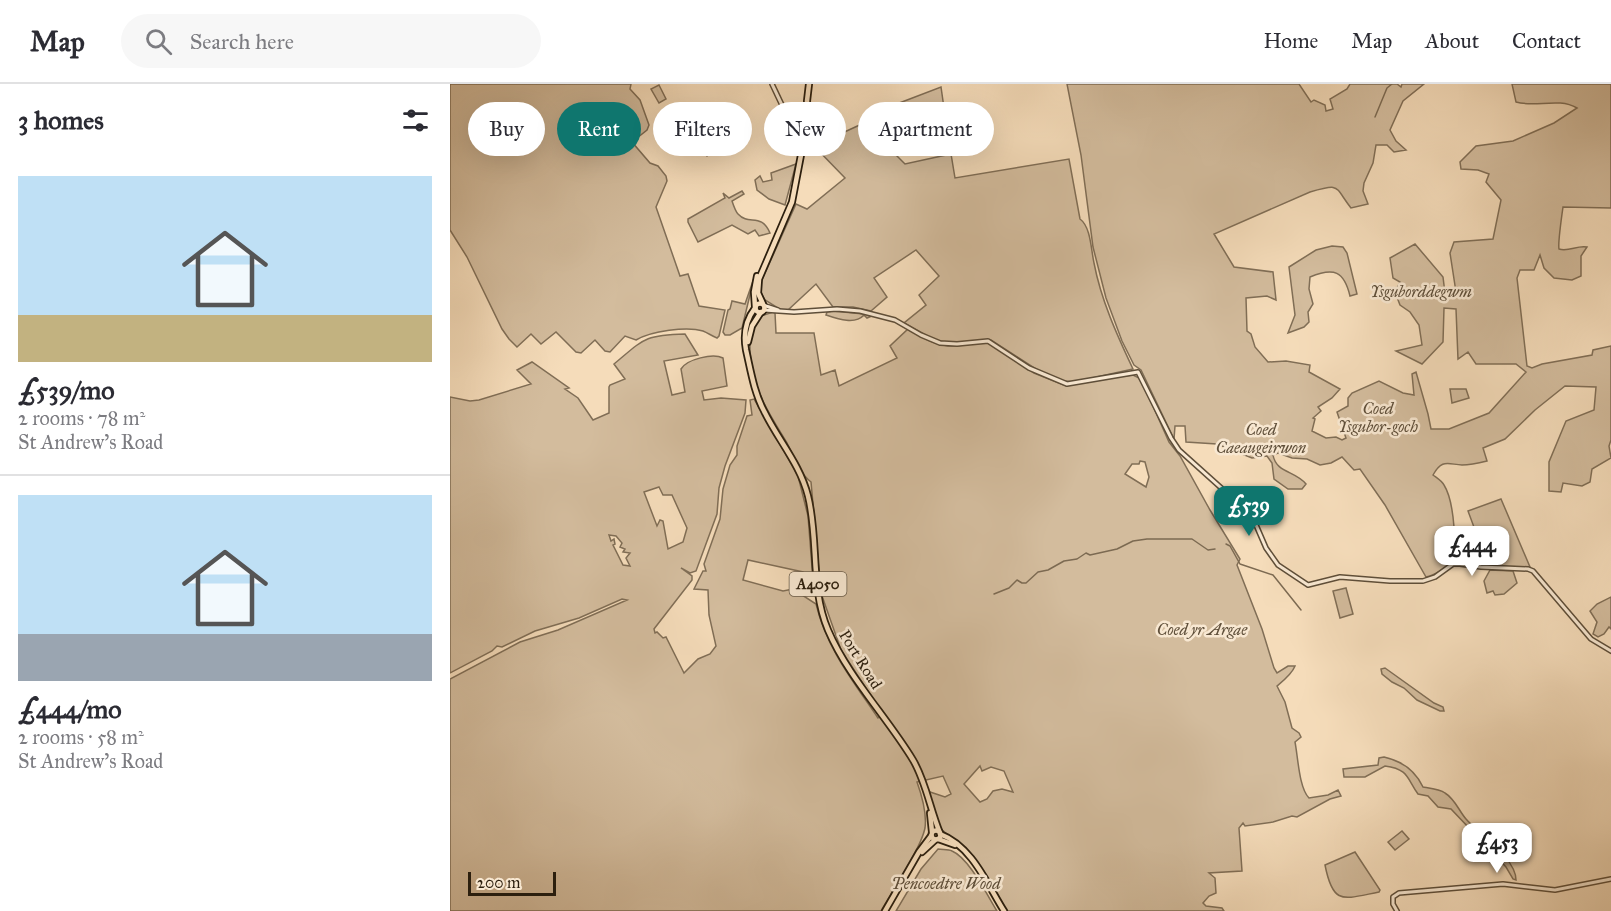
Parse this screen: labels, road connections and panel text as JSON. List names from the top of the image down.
{
  "streets": {
    "main road": ["A4050", "Port Road"]
  },
  "parks": [
    "Ysguborddegwm",
    "Coed Ysgubor-goch",
    "Coed Caeaugeirwon",
    "Coed yr Argae",
    "Pencoedtre Wood"
  ],
  "scale_bar": "200 m",
  "page": {
    "header": "Map",
    "search": "Search here",
    "nav": [
      "Home",
      "Map",
      "About",
      "Contact"
    ],
    "heading": "3 homes",
    "chip": [
      "Buy",
      "Rent",
      "Filters",
      "New",
      "Apartment"
    ],
    "list": [
      {
        "name": "£539/mo",
        "note": "2 rooms · 78 m² · St Andrew's Road"
      },
      {
        "name": "£444/mo",
        "note": "2 rooms · 58 m² · St Andrew's Road"
      }
    ],
    "price": ["£539", "£444", "£453"],
    "scale": "200 m"
  }
}
